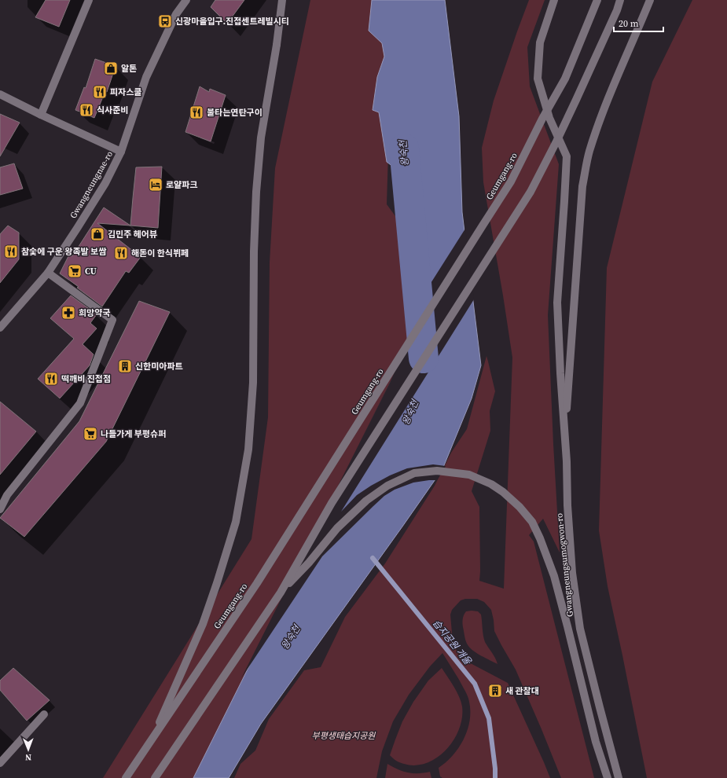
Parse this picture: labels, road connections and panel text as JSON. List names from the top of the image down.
{
  "streets": {
    "main road": ["Geumgang-ro", "Gwangneungnae-ro", "Gwangneungsumogwon-ro"]
  },
  "water": ["왕숙천", "습지공원 개울"],
  "parks": ["부평생태습지공원"],
  "places": {
    "bus stop": ["신광마을입구.진접센트레빌시티"],
    "shop": ["알톤", "김민주 헤어뷰"],
    "restaurant": [
      "피자스쿨",
      "식사준비",
      "불타는연탄구이",
      "참숯에 구운 왕족발 보쌈",
      "해돋이 한식뷔페",
      "떡깨비 진접점"
    ],
    "hotel": ["로얄파크"],
    "supermarket": ["CU", "나들가게 부평슈퍼"],
    "pharmacy": ["희망약국"],
    "building": ["신한미아파트", "새 관찰대"]
  },
  "scale_bar": "20 m",
  "north": "bottom"
}
